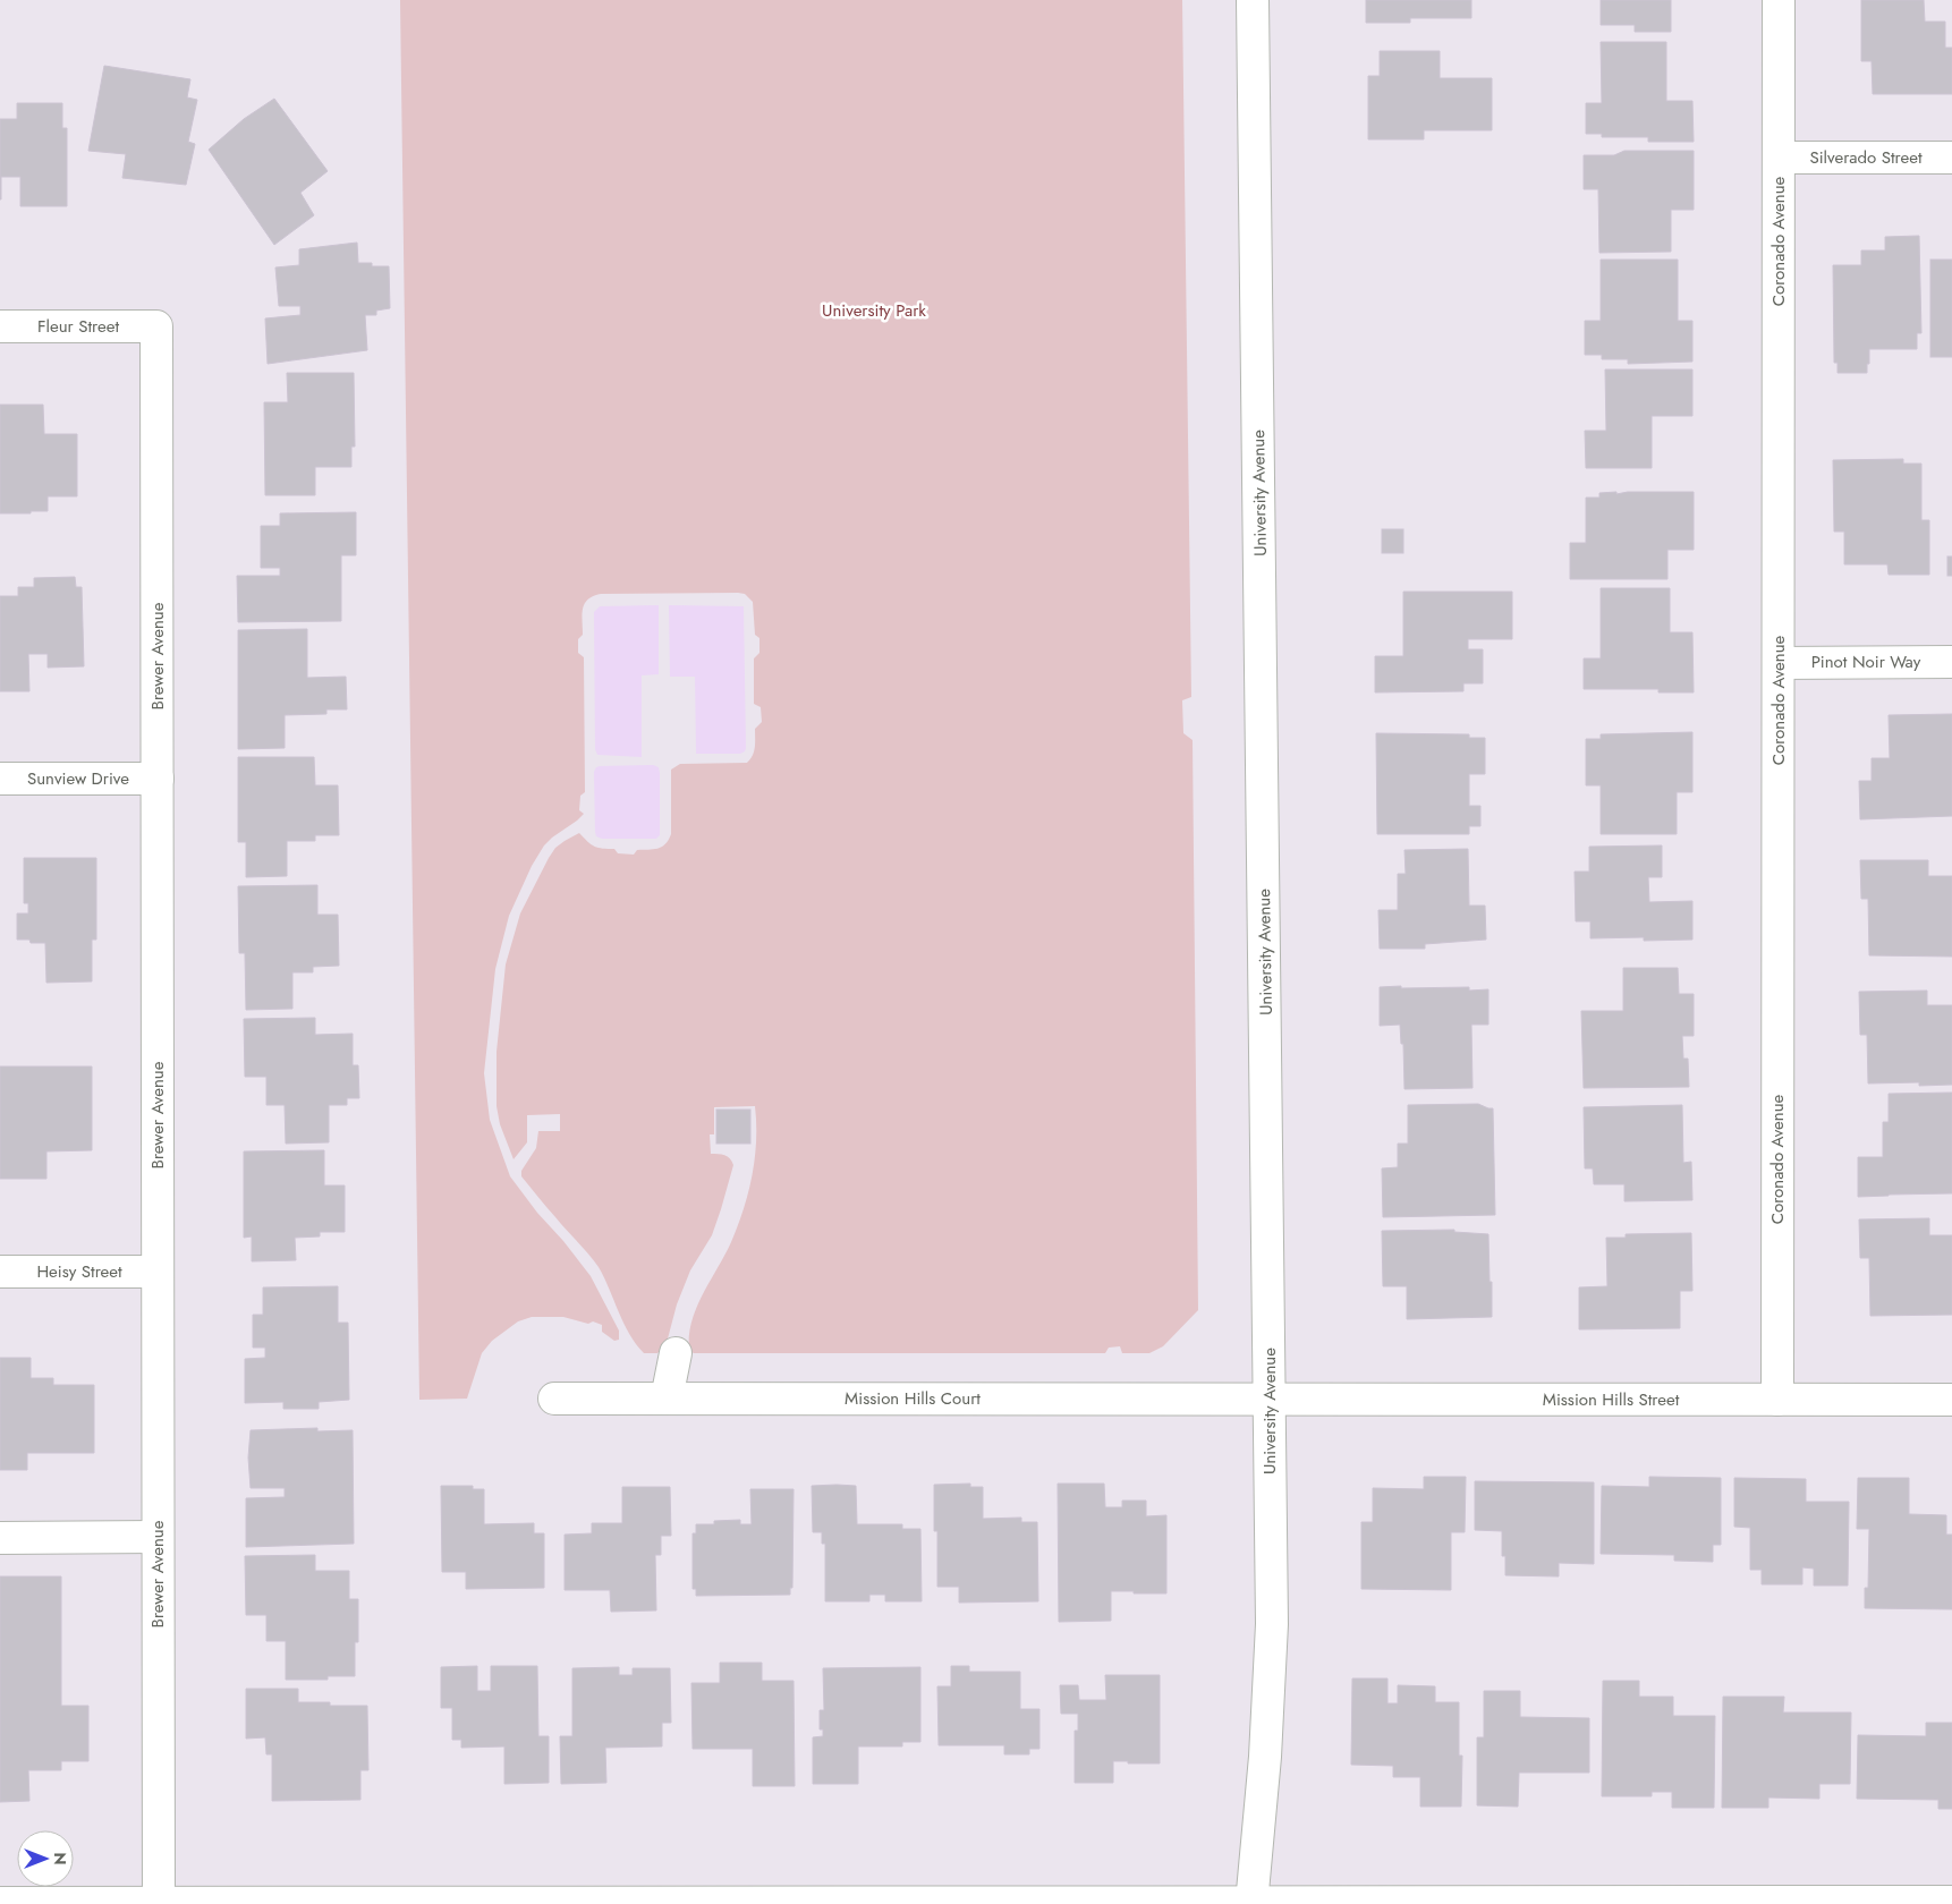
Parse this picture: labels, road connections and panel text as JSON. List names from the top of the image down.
{
  "streets": {
    "street": [
      "Silverado Street",
      "Coronado Avenue",
      "Fleur Street",
      "University Avenue",
      "Brewer Avenue",
      "Pinot Noir Way",
      "Sunview Drive",
      "Heisy Street",
      "Mission Hills Court",
      "Mission Hills Street"
    ]
  },
  "crossings": [
    ["Silverado Street", "Coronado Avenue"],
    ["Coronado Avenue", "Pinot Noir Way"],
    ["Coronado Avenue", "Mission Hills Street"],
    ["Fleur Street", "Brewer Avenue"],
    ["University Avenue", "Mission Hills Court"],
    ["University Avenue", "Mission Hills Street"],
    ["Brewer Avenue", "Sunview Drive"],
    ["Brewer Avenue", "Heisy Street"],
    ["Mission Hills Court", "Mission Hills Street"]
  ],
  "parks": ["University Park"],
  "north": "right"
}
